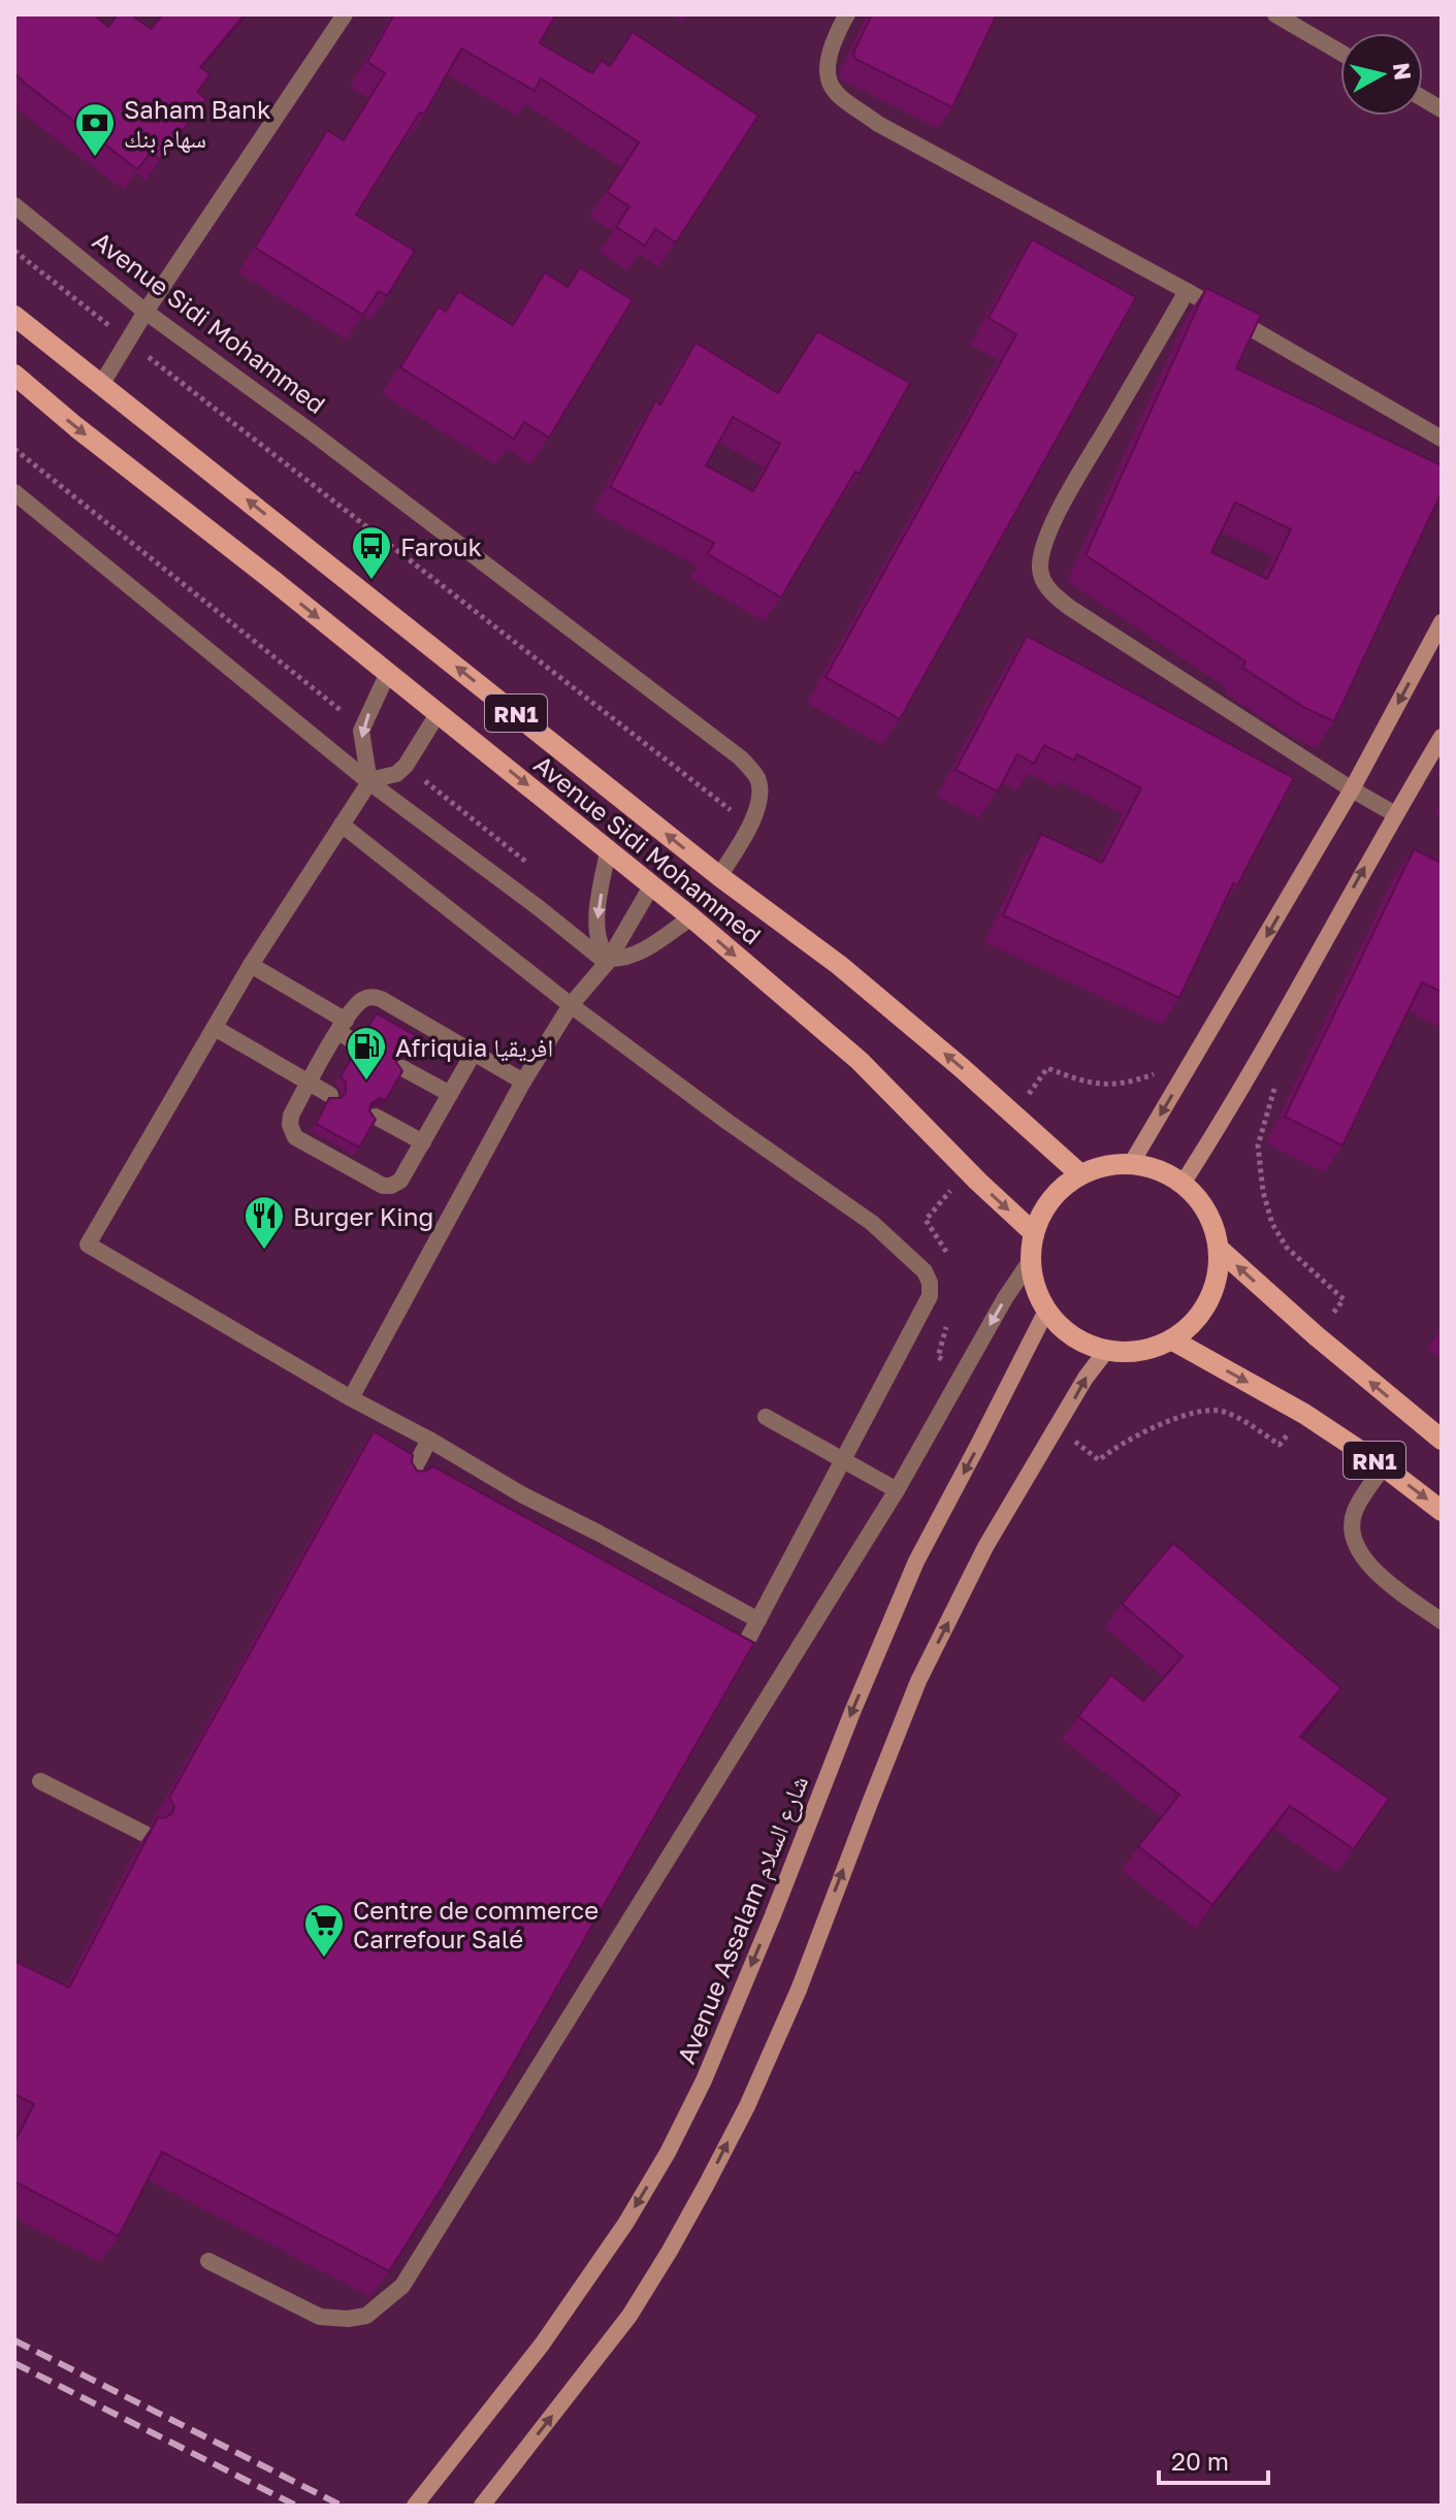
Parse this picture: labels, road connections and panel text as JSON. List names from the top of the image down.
{
  "streets": {
    "main road": ["Avenue Sidi Mohammed", "RN1"],
    "street": ["Avenue Assalam شارع السلام"]
  },
  "crossings": [
    ["Avenue Sidi Mohammed", "RN1"],
    ["Avenue Sidi Mohammed", "Avenue Assalam شارع السلام"],
    ["RN1", "Avenue Assalam شارع السلام"]
  ],
  "places": {
    "bank": ["Saham Bank سهام بنك"],
    "bus stop": ["Farouk"],
    "fuel station": ["Afriquia افريقيا"],
    "restaurant": ["Burger King"],
    "supermarket": ["Centre de commerce Carrefour Salé"]
  },
  "scale_bar": "20 m",
  "north": "right"
}
